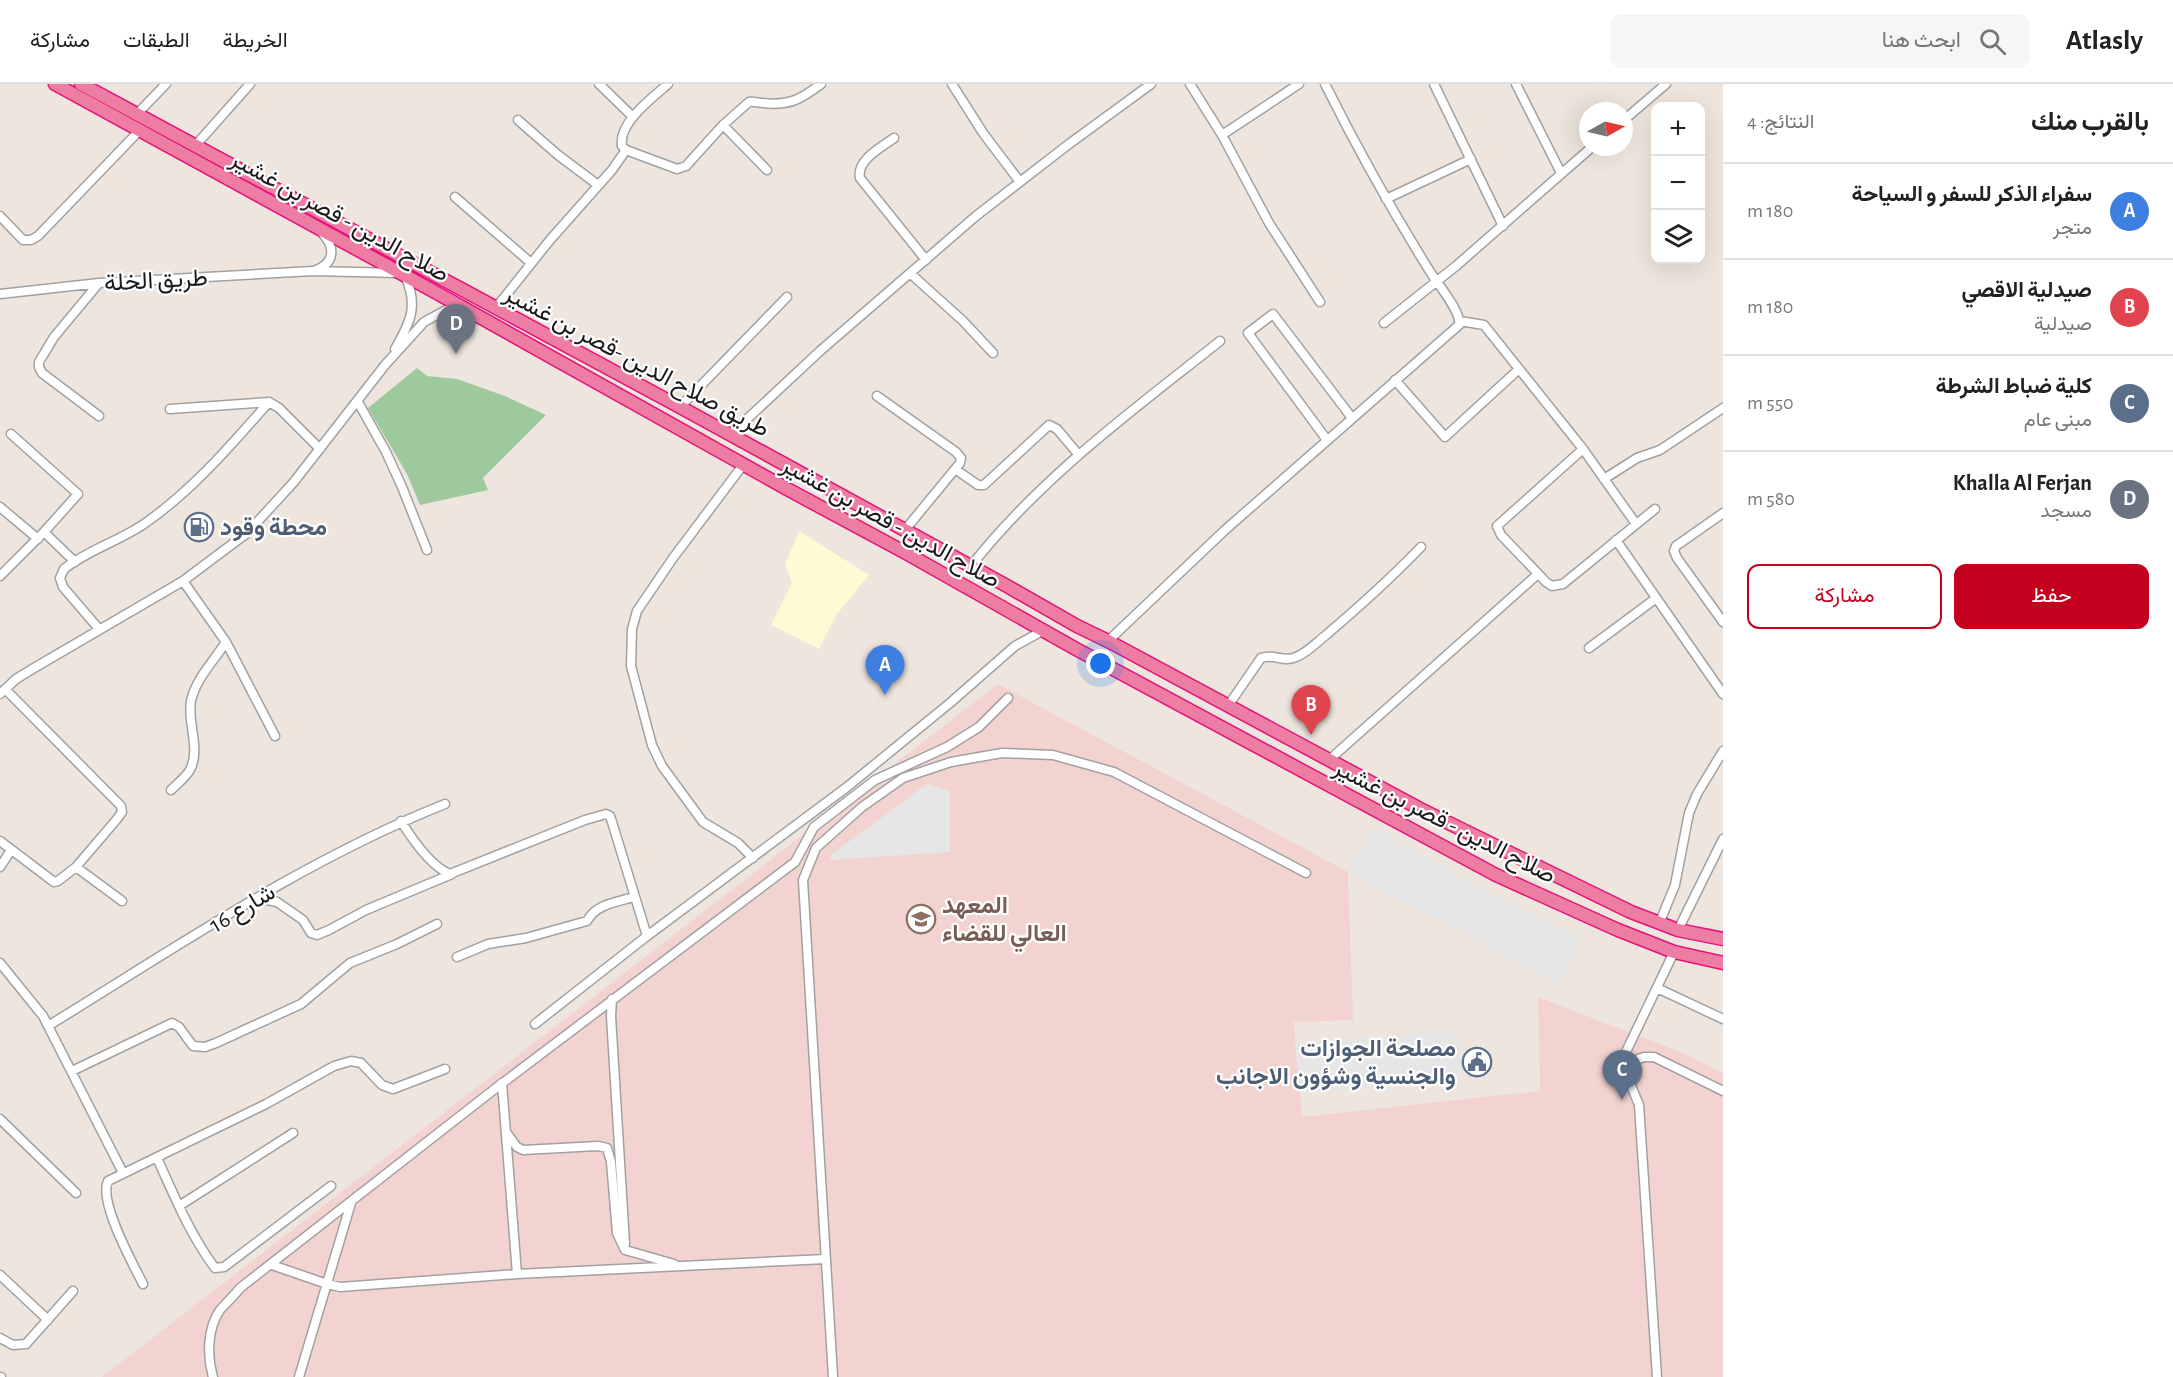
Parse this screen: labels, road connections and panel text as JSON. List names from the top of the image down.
{
  "streets": {
    "highway": ["صلاح الدين - قصر بن غشير", "طريق صلاح الدين -قصر بن غشير"],
    "street": ["طريق الخلة", "شارع 16"]
  },
  "crossings": [
    ["صلاح الدين - قصر بن غشير", "طريق الخلة"]
  ],
  "places": {
    "fuel station": ["محطة وقود"],
    "school or university": ["المعهد العالي للقضاء"],
    "public building": ["مصلحة الجوازات والجنسية وشؤون الاجانب"]
  },
  "north": "right",
  "page": {
    "header": "Atlasly",
    "search": "ابحث هنا",
    "nav": ["الخريطة", "الطبقات", "مشاركة"],
    "heading": ["بالقرب منك", "النتائج: 4"],
    "map_buttons": ["+", "−"],
    "list": [
      {
        "mark": "A",
        "name": "سفراء الذكر للسفر و السياحة",
        "note": "متجر",
        "value": "180 m"
      },
      {
        "mark": "B",
        "name": "صيدلية الاقصي",
        "note": "صيدلية",
        "value": "180 m"
      },
      {
        "mark": "C",
        "name": "كلية ضباط الشرطة",
        "note": "مبنى عام",
        "value": "550 m"
      },
      {
        "mark": "D",
        "name": "Khalla Al Ferjan",
        "note": "مسجد",
        "value": "580 m"
      }
    ],
    "pins": [
      "D",
      "A",
      "B",
      "C"
    ],
    "buttons": ["حفظ", "مشاركة"]
  }
}
